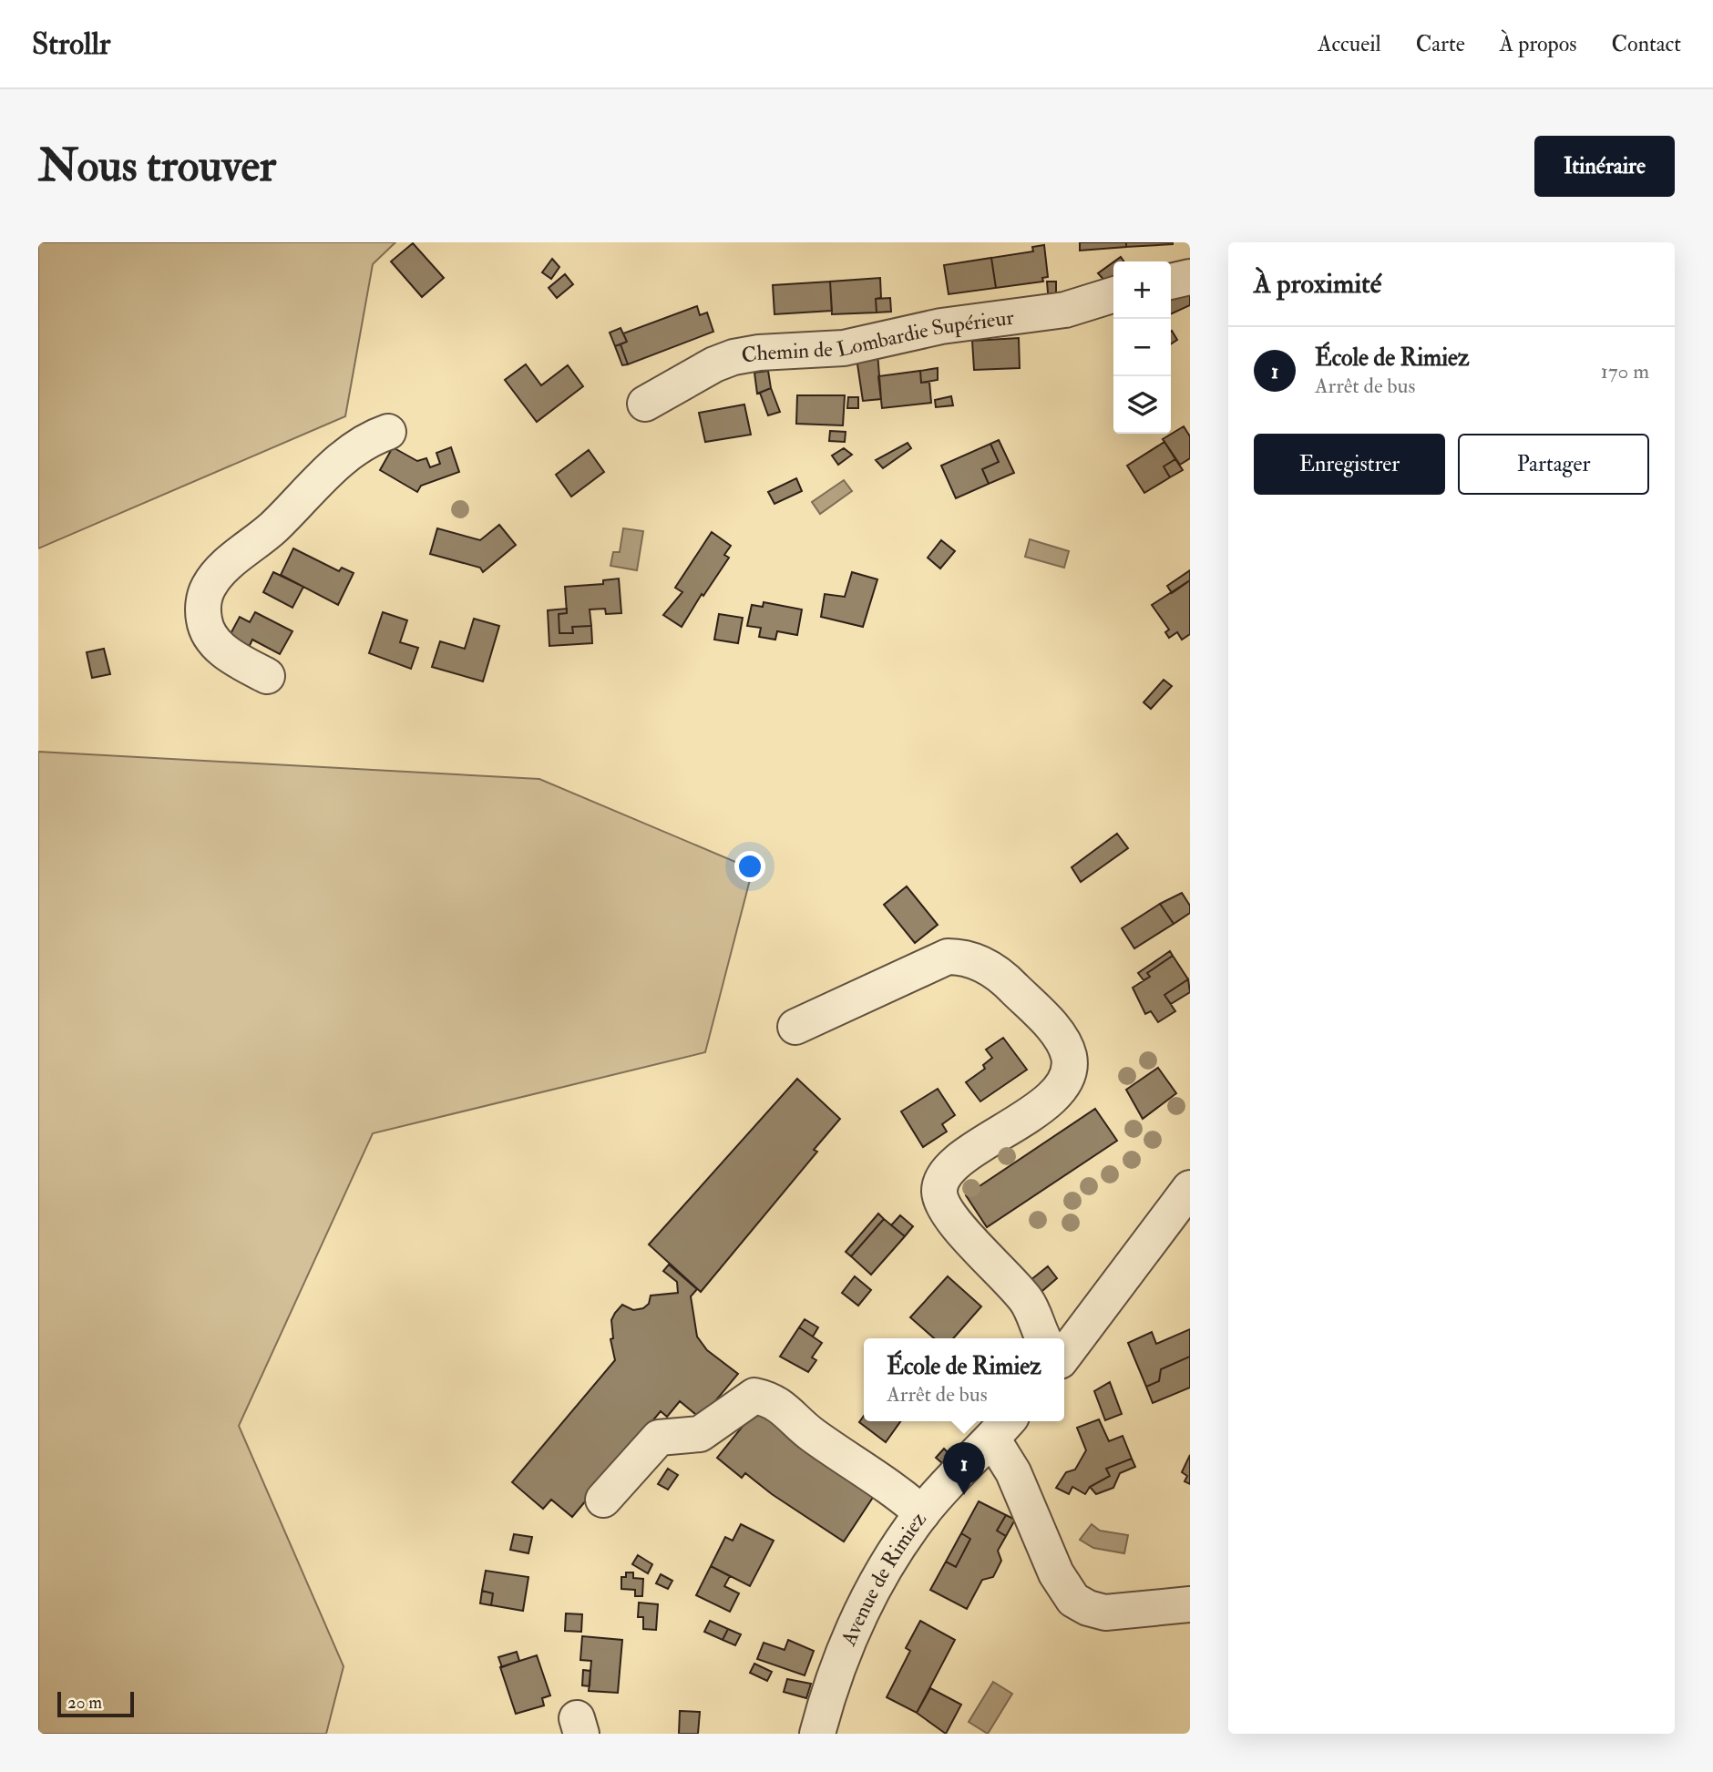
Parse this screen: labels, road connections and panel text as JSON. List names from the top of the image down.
{
  "streets": {
    "street": ["Chemin de Lombardie Supérieur", "Avenue de Rimiez"]
  },
  "scale_bar": "20 m",
  "page": {
    "header": "Strollr",
    "nav": [
      "Accueil",
      "Carte",
      "À propos",
      "Contact"
    ],
    "buttons": [
      "Itinéraire",
      ["Enregistrer", "Partager"]
    ],
    "title": "Nous trouver",
    "heading": "À proximité",
    "map_buttons": ["+", "−"],
    "list": [
      {
        "mark": "1",
        "name": "École de Rimiez",
        "note": "Arrêt de bus",
        "value": "170 m"
      }
    ],
    "popup": ["École de Rimiez", "Arrêt de bus"],
    "pins": "1",
    "scale": "20 m"
  }
}
